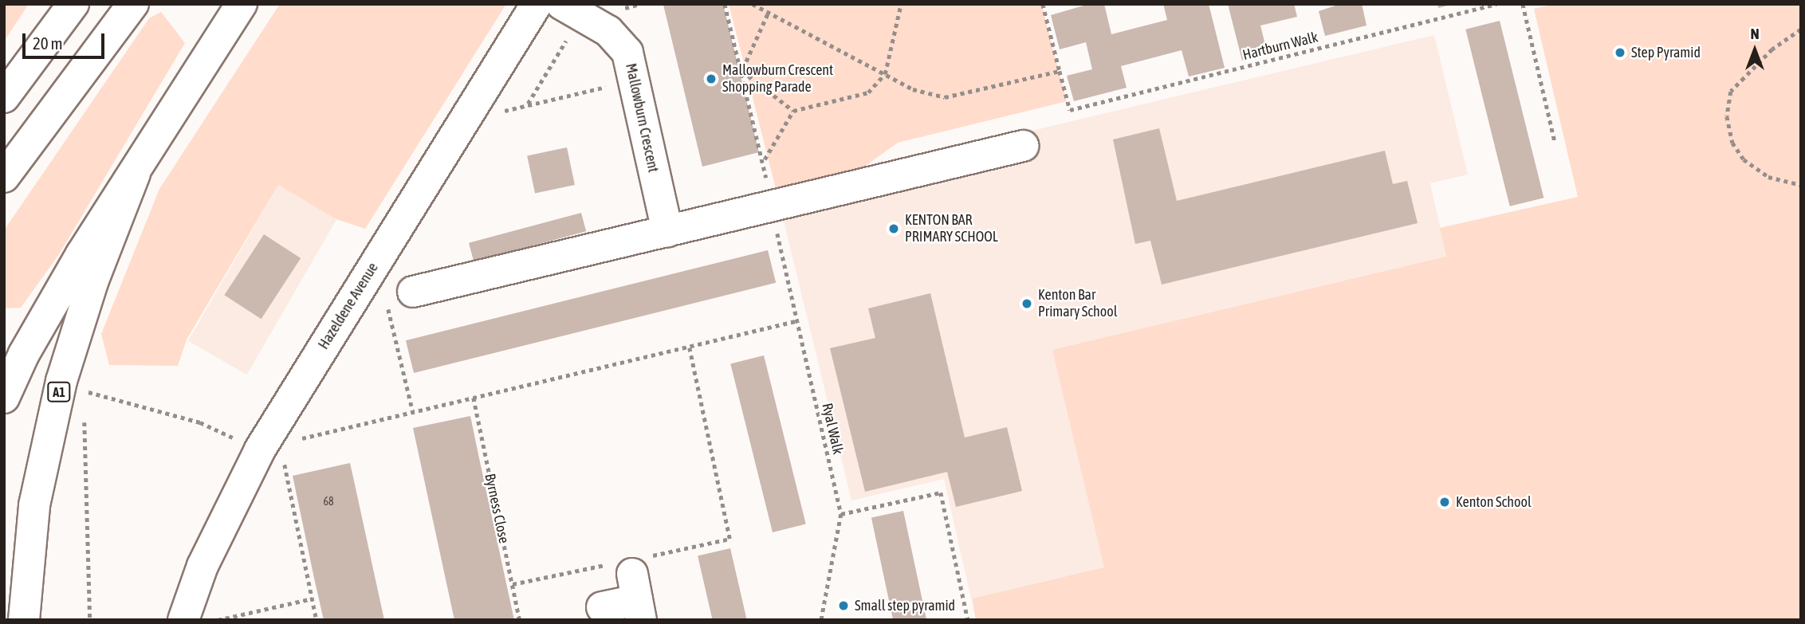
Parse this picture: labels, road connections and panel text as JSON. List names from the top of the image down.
{
  "streets": {
    "main road": ["Mallowburn Crescent", "Hazeldene Avenue", "A1"],
    "path": ["Hartburn Walk", "Ryal Walk", "Byrness Close"]
  },
  "places": [
    "Step Pyramid",
    "Mallowburn Crescent Shopping Parade",
    "KENTON BAR PRIMARY SCHOOL",
    "Kenton Bar Primary School",
    "Kenton School",
    "Small step pyramid"
  ],
  "house_numbers": ["68"],
  "scale_bar": "20 m",
  "north": "top"
}
